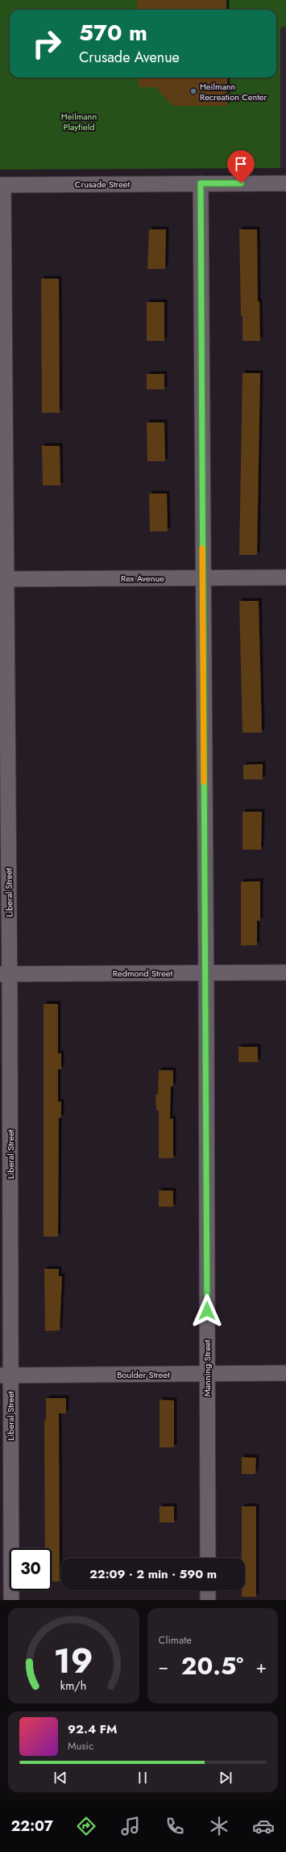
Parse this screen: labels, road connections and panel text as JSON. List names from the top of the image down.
{
  "streets": {
    "street": [
      "Crusade Street",
      "Rex Avenue",
      "Liberal Street",
      "Redmond Street",
      "Manning Street",
      "Boulder Street"
    ]
  },
  "crossings": [
    ["Crusade Street", "Liberal Street"],
    ["Crusade Street", "Manning Street"],
    ["Rex Avenue", "Liberal Street"],
    ["Rex Avenue", "Manning Street"],
    ["Liberal Street", "Redmond Street"],
    ["Liberal Street", "Boulder Street"],
    ["Redmond Street", "Manning Street"],
    ["Manning Street", "Boulder Street"]
  ],
  "parks": ["Heilmann Playfield"],
  "places": ["Heilmann Recreation Center"],
  "page": {
    "turn": ["570 m", "Crusade Avenue"],
    "limit": "30",
    "trip": "22:09 · 2 min · 590 m",
    "tile": "Climate",
    "heat": ["−", "20.5°", "+"],
    "song": ["92.4 FM", "Music"],
    "tabs": "22:07",
    "gauge": ["19", "km/h"]
  }
}
